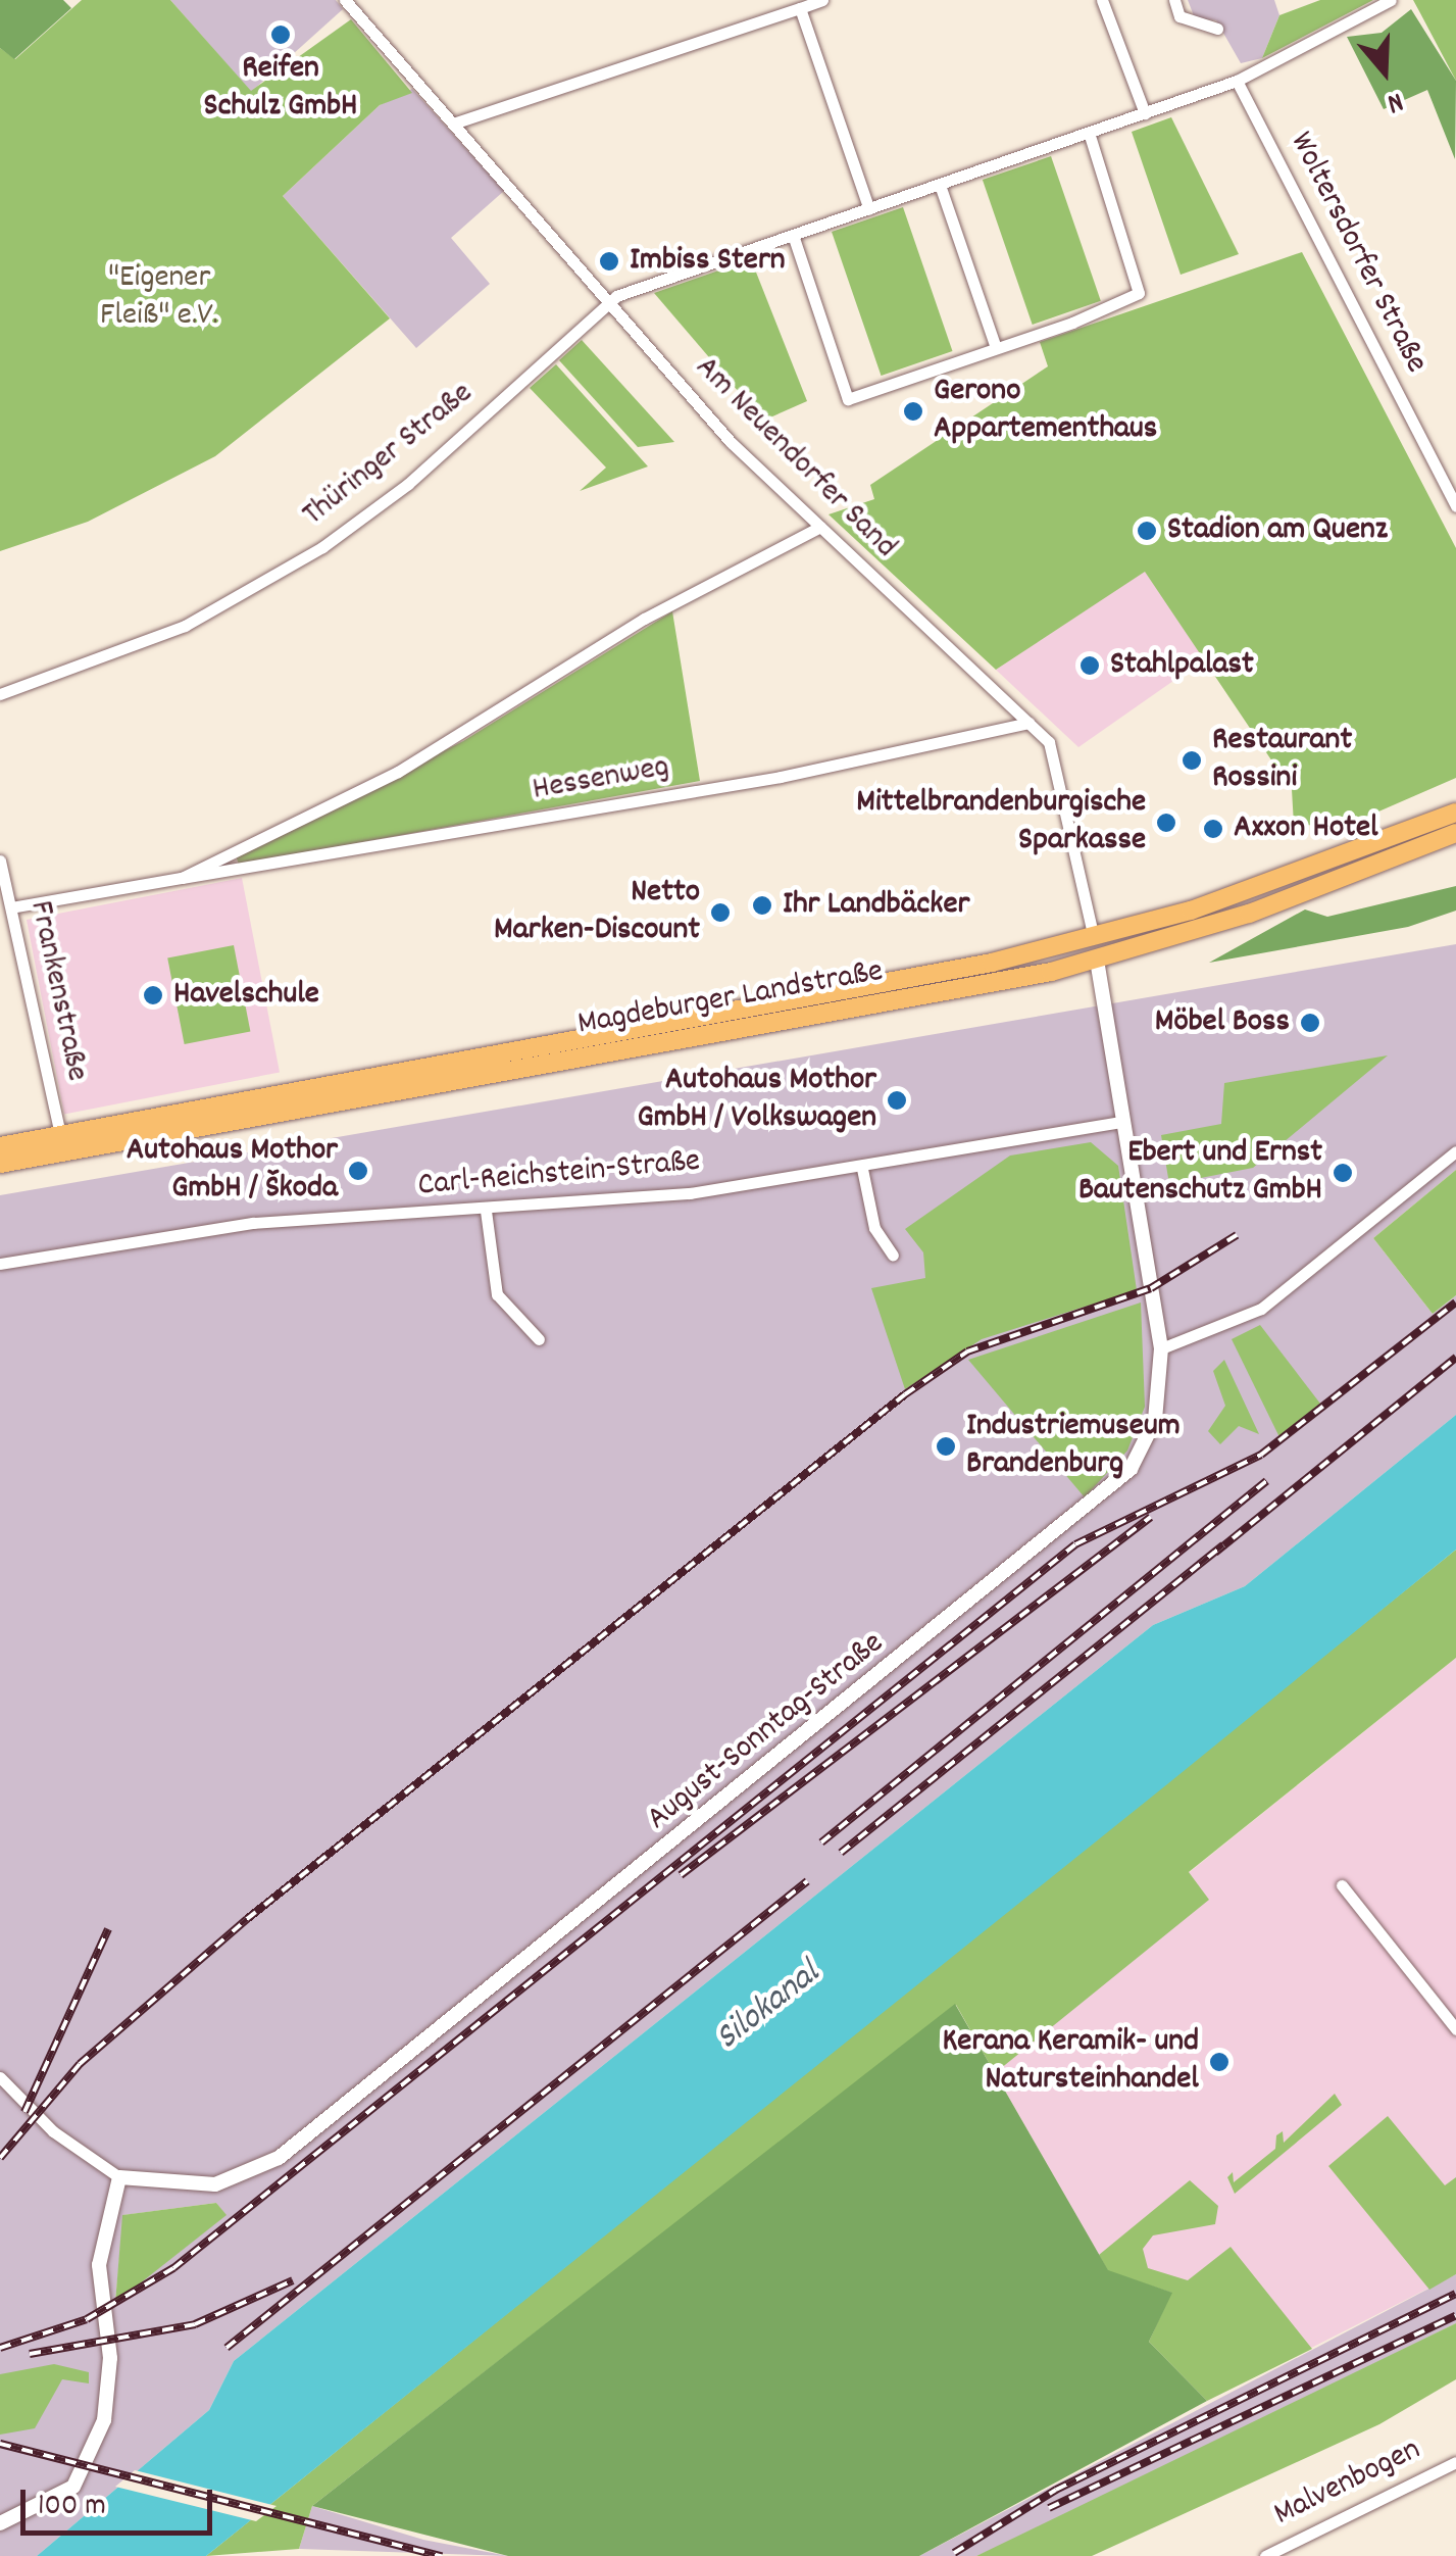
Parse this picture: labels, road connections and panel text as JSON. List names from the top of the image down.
{
  "streets": {
    "main road": ["Magdeburger Landstraße"],
    "street": [
      "Woltersdorfer Straße",
      "Thüringer Straße",
      "Am Neuendorfer Sand",
      "Hessenweg",
      "Frankenstraße",
      "Carl-Reichstein-Straße",
      "August-Sonntag-Straße",
      "Malvenbogen"
    ]
  },
  "crossings": [
    ["Woltersdorfer Straße", "Thüringer Straße"],
    ["Thüringer Straße", "Am Neuendorfer Sand"],
    ["Am Neuendorfer Sand", "Hessenweg"],
    ["Am Neuendorfer Sand", "Magdeburger Landstraße"],
    ["Hessenweg", "Frankenstraße"],
    ["Frankenstraße", "Magdeburger Landstraße"],
    ["Magdeburger Landstraße", "August-Sonntag-Straße"],
    ["Carl-Reichstein-Straße", "August-Sonntag-Straße"]
  ],
  "water": ["Silokanal"],
  "parks": ["\"Eigener Fleiß\" e.V."],
  "places": [
    "Reifen Schulz GmbH",
    "Imbiss Stern",
    "Gerono Appartementhaus",
    "Stadion am Quenz",
    "Stahlpalast",
    "Restaurant Rossini",
    "Mittelbrandenburgische Sparkasse",
    "Axxon Hotel",
    "Ihr Landbäcker",
    "Netto Marken-Discount",
    "Havelschule",
    "Möbel Boss",
    "Autohaus Mothor GmbH / Volkswagen",
    "Autohaus Mothor GmbH / Škoda",
    "Ebert und Ernst Bautenschutz GmbH",
    "Industriemuseum Brandenburg",
    "Kerana Keramik- und Natursteinhandel"
  ],
  "scale_bar": "100 m",
  "north": "bottom"
}
